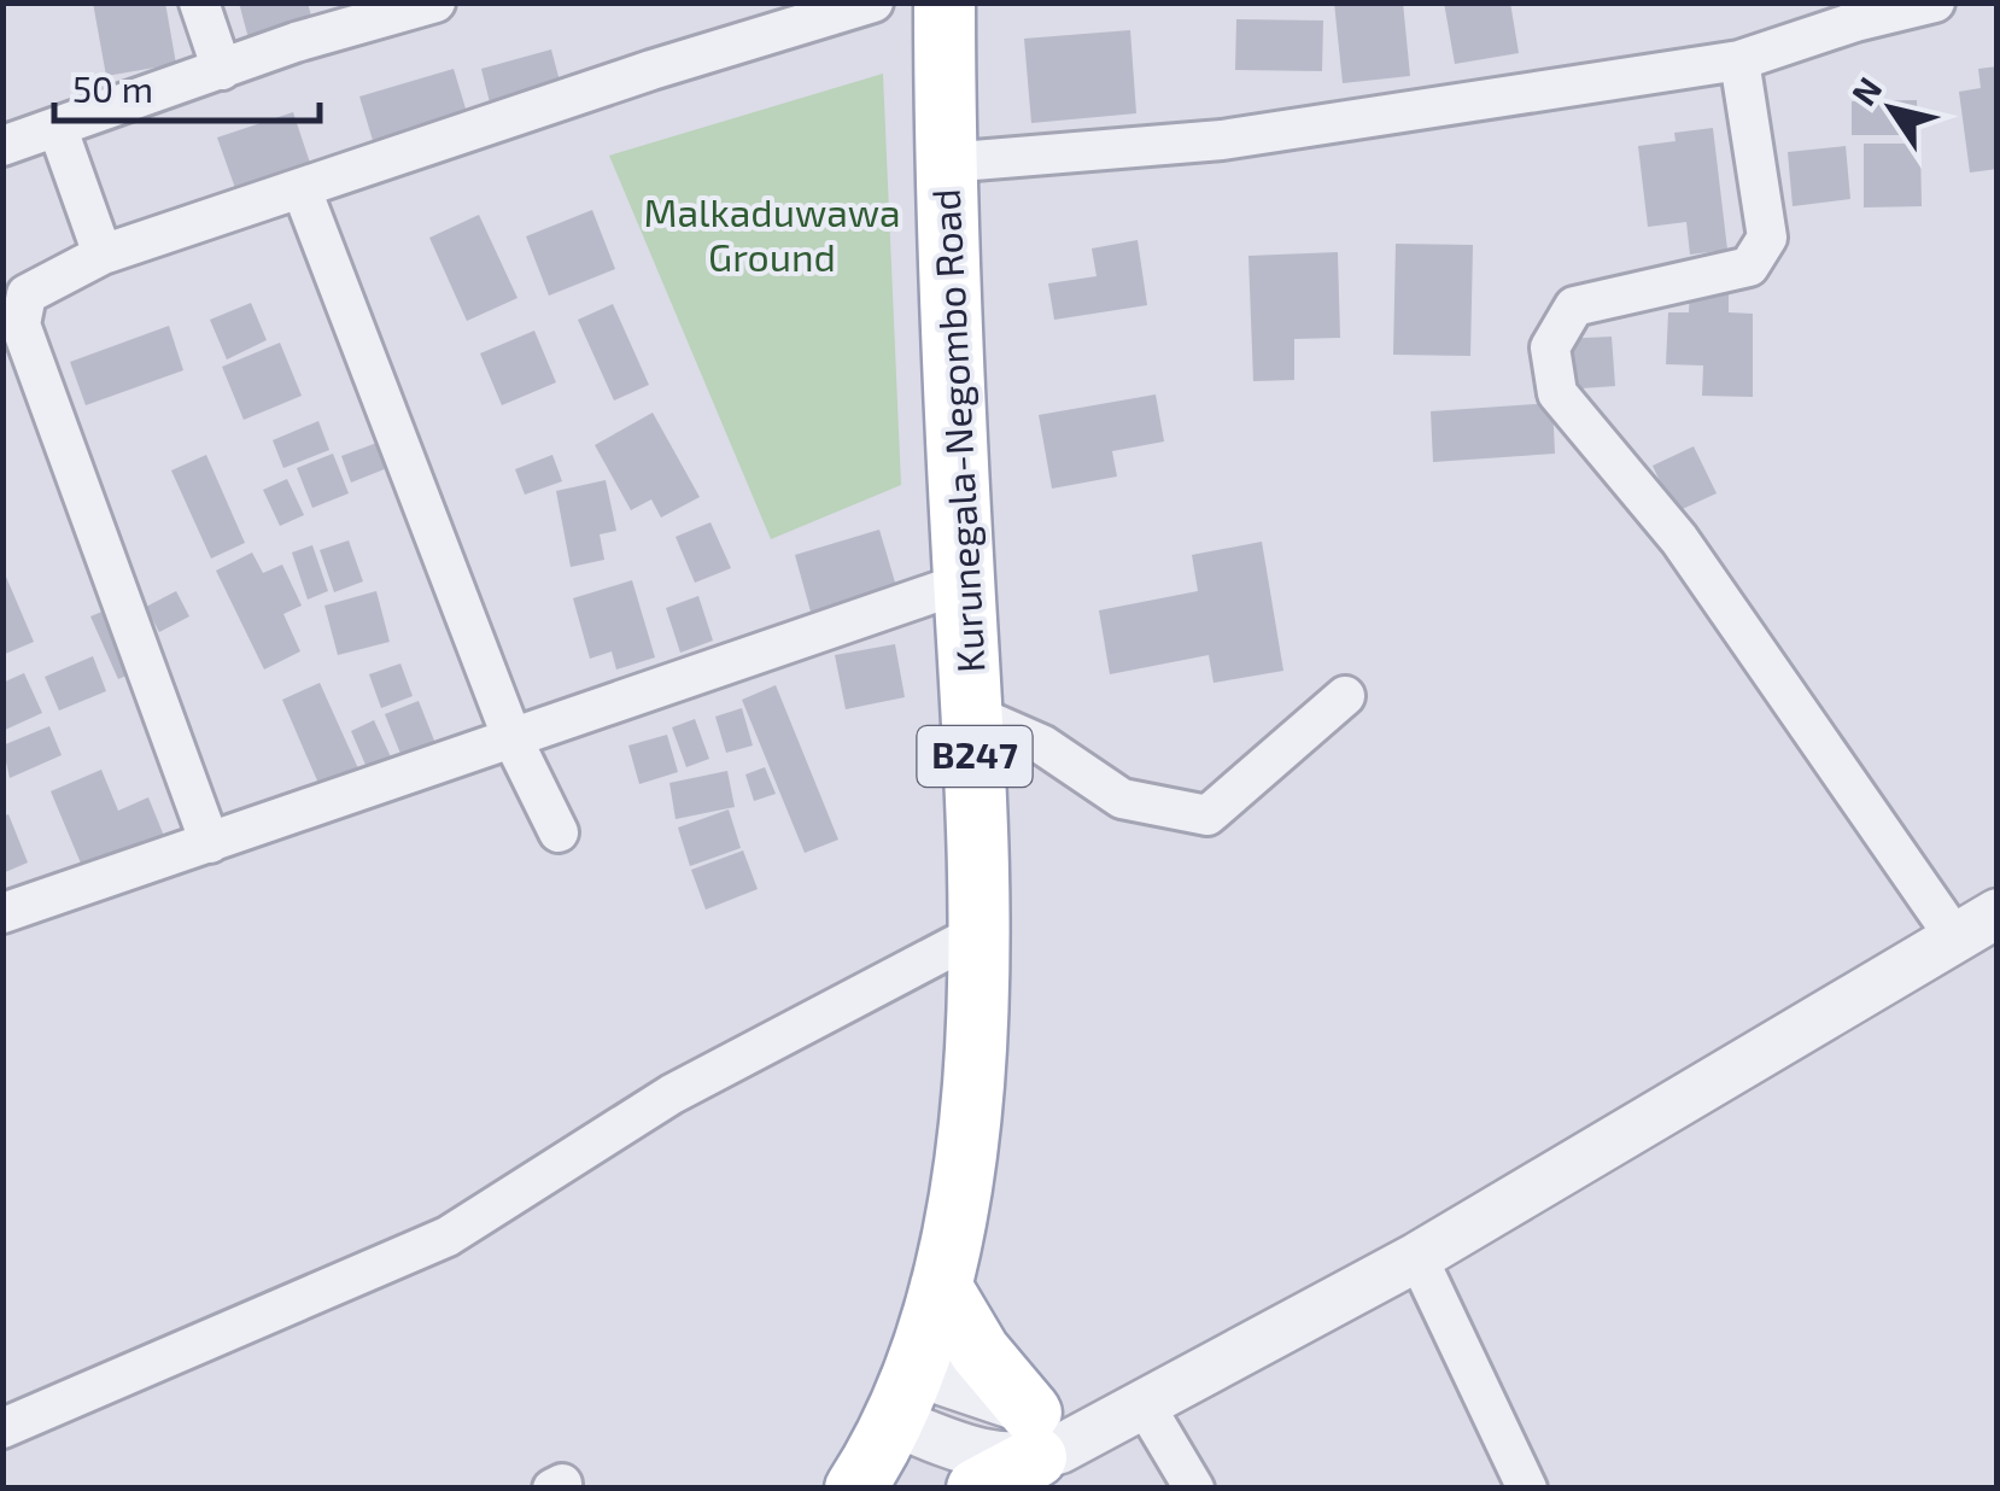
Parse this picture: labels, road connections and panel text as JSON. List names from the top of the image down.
{
  "streets": {
    "main road": ["Kurunegala-Negombo Road", "B247"]
  },
  "parks": ["Malkaduwawa Ground"],
  "scale_bar": "50 m",
  "north": "top left"
}
